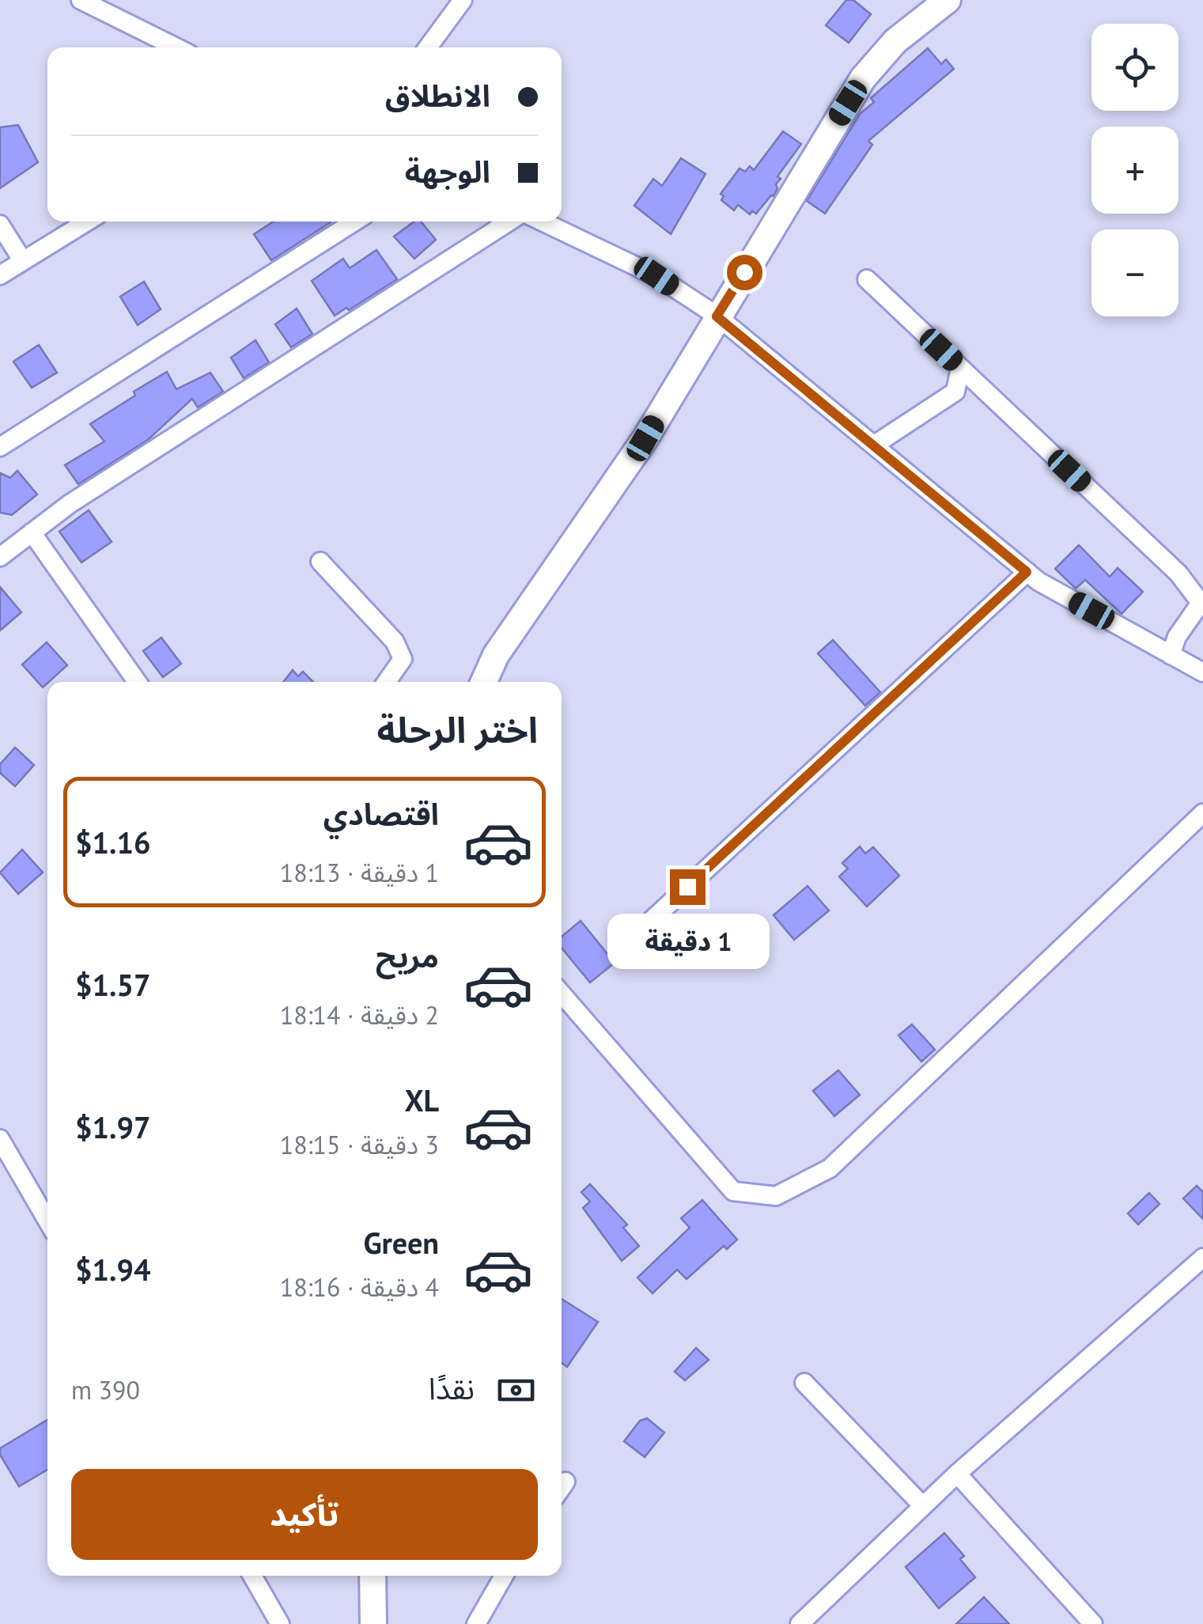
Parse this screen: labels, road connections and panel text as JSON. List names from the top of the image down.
{
  "page": {
    "map_buttons": ["+", "−"],
    "banner": ["الانطلاق", "الوجهة"],
    "heading": "اختر الرحلة",
    "list": [
      {
        "name": "اقتصادي",
        "note": "1 دقيقة · 18:13",
        "value": "$1.16"
      },
      {
        "name": "مريح",
        "note": "2 دقيقة · 18:14",
        "value": "$1.57"
      },
      {
        "name": "XL",
        "note": "3 دقيقة · 18:15",
        "value": "$1.97"
      },
      {
        "name": "Green",
        "note": "4 دقيقة · 18:16",
        "value": "$1.94"
      }
    ],
    "bubble": "1 دقيقة",
    "pay": ["نقدًا", "390 m"],
    "buttons": "تأكيد"
  }
}
